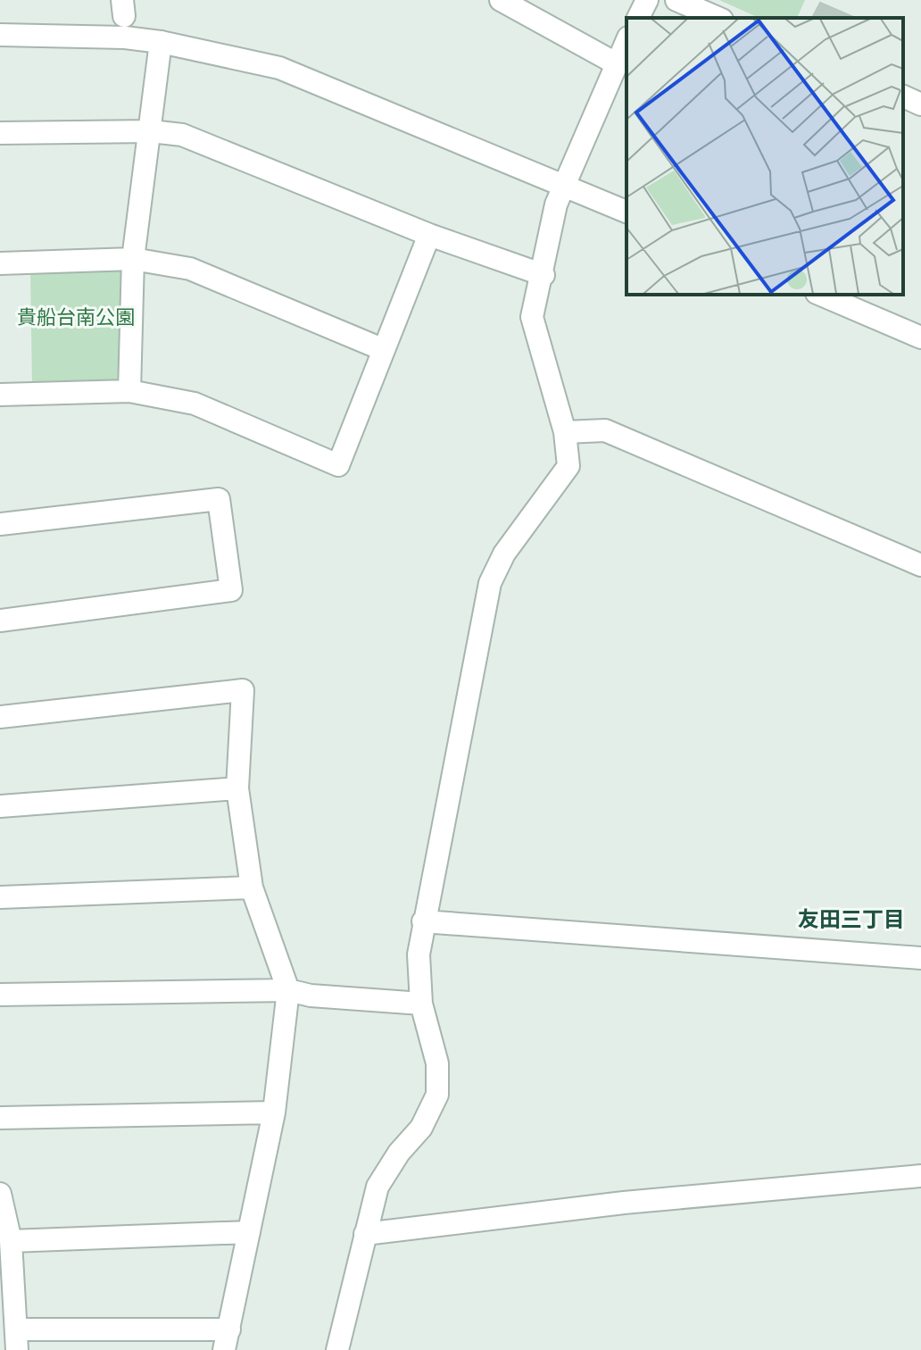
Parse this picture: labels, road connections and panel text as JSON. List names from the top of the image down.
{
  "districts": ["友田三丁目"],
  "parks": ["貴船台南公園"]
}
